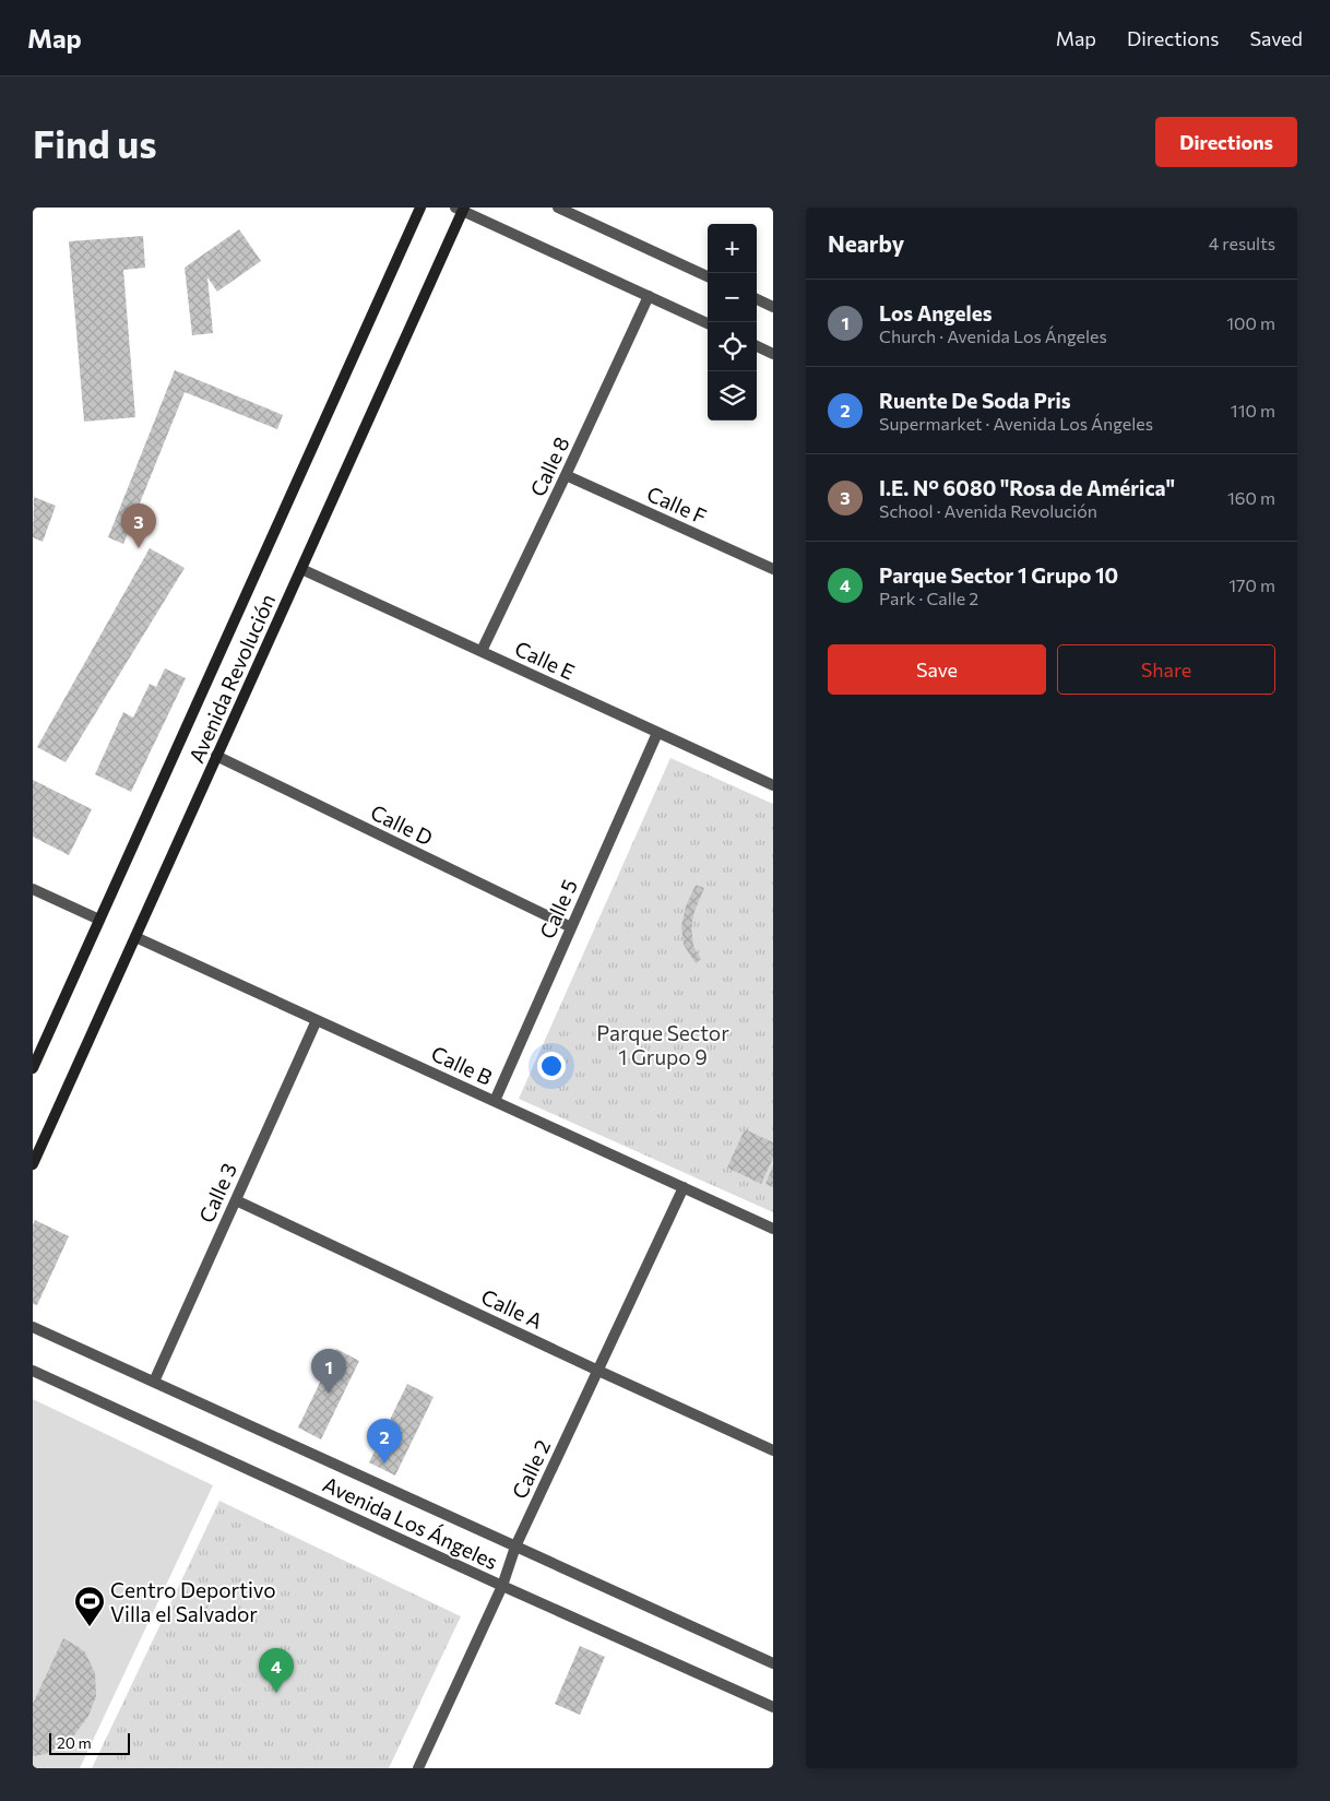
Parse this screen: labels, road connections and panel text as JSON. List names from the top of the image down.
{
  "streets": {
    "main road": ["Avenida Revolución"],
    "street": [
      "Calle 8",
      "Calle F",
      "Calle E",
      "Calle D",
      "Calle 5",
      "Calle B",
      "Calle 3",
      "Calle A",
      "Calle 2",
      "Avenida Los Ángeles"
    ]
  },
  "crossings": [
    ["Calle 8", "Calle F"],
    ["Calle 8", "Calle E"],
    ["Calle E", "Avenida Revolución"],
    ["Calle E", "Calle 5"],
    ["Avenida Revolución", "Calle D"],
    ["Avenida Revolución", "Calle B"],
    ["Calle D", "Calle 5"],
    ["Calle 5", "Calle B"],
    ["Calle B", "Calle 3"],
    ["Calle B", "Calle 2"],
    ["Calle 3", "Calle A"],
    ["Calle 3", "Avenida Los Ángeles"],
    ["Calle A", "Calle 2"],
    ["Calle 2", "Avenida Los Ángeles"]
  ],
  "parks": ["Parque Sector 1 Grupo 9"],
  "places": {
    "sports": ["Centro Deportivo Villa el Salvador"]
  },
  "scale_bar": "20 m",
  "page": {
    "header": "Map",
    "nav": ["Map", "Directions", "Saved"],
    "buttons": [
      "Directions",
      ["Save", "Share"]
    ],
    "title": "Find us",
    "heading": ["Nearby", "4 results"],
    "map_buttons": ["+", "−"],
    "list": [
      {
        "mark": "1",
        "name": "Los Angeles",
        "note": "Church · Avenida Los Ángeles",
        "value": "100 m"
      },
      {
        "mark": "2",
        "name": "Ruente De Soda Pris",
        "note": "Supermarket · Avenida Los Ángeles",
        "value": "110 m"
      },
      {
        "mark": "3",
        "name": "I.E. N° 6080 \"Rosa de América\"",
        "note": "School · Avenida Revolución",
        "value": "160 m"
      },
      {
        "mark": "4",
        "name": "Parque Sector 1 Grupo 10",
        "note": "Park · Calle 2",
        "value": "170 m"
      }
    ],
    "pins": [
      "3",
      "1",
      "2",
      "4"
    ],
    "scale": "20 m"
  }
}
